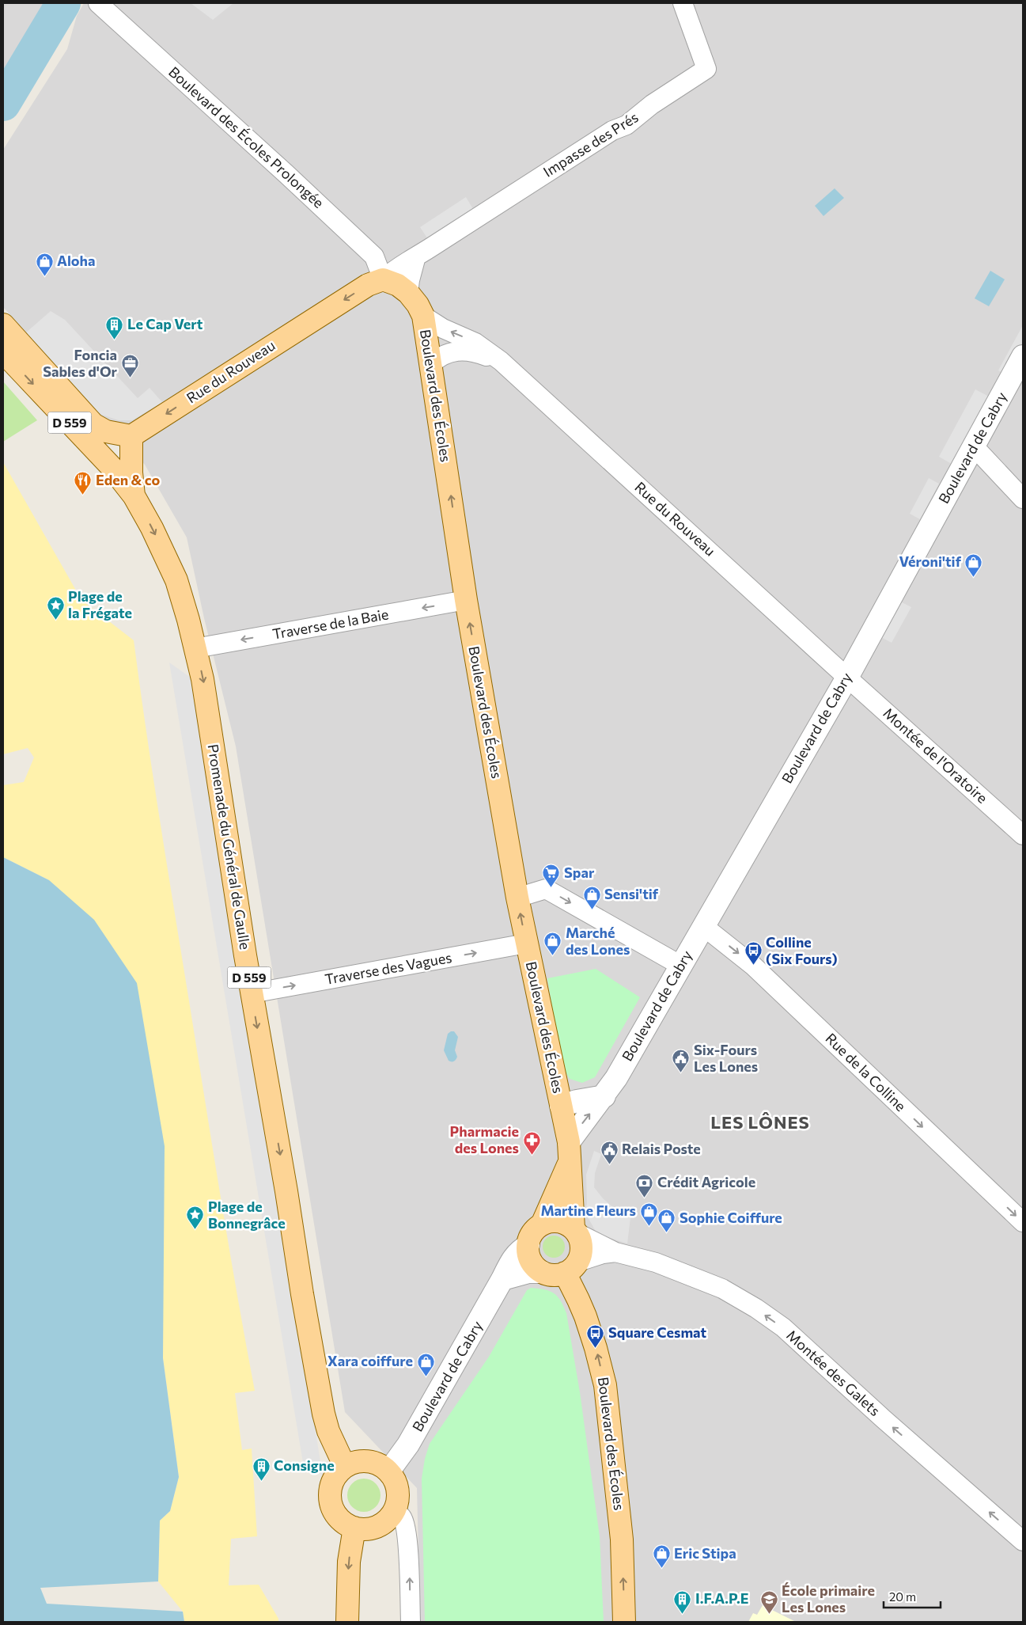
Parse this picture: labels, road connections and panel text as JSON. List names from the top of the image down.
{
  "streets": {
    "main road": [
      "Rue du Rouveau",
      "Boulevard des Écoles",
      "D 559",
      "Promenade du Général de Gaulle"
    ],
    "street": [
      "Boulevard des Écoles Prolongée",
      "Impasse des Prés",
      "Boulevard de Cabry",
      "Traverse de la Baie",
      "Montée de l'Oratoire",
      "Traverse des Vagues",
      "Rue de la Colline",
      "Montée des Galets"
    ]
  },
  "crossings": [
    ["Boulevard des Écoles Prolongée", "Impasse des Prés"],
    ["Boulevard des Écoles Prolongée", "Rue du Rouveau"],
    ["Boulevard des Écoles Prolongée", "Boulevard des Écoles"],
    ["Impasse des Prés", "Rue du Rouveau"],
    ["Impasse des Prés", "Boulevard des Écoles"],
    ["Rue du Rouveau", "Boulevard des Écoles"],
    ["Rue du Rouveau", "Boulevard de Cabry"],
    ["Rue du Rouveau", "Montée de l'Oratoire"],
    ["Boulevard des Écoles", "Boulevard de Cabry"],
    ["Boulevard des Écoles", "Traverse de la Baie"],
    ["Boulevard des Écoles", "Traverse des Vagues"],
    ["Boulevard des Écoles", "Montée des Galets"],
    ["Boulevard de Cabry", "Montée de l'Oratoire"],
    ["Boulevard de Cabry", "Promenade du Général de Gaulle"],
    ["Boulevard de Cabry", "Rue de la Colline"],
    ["Boulevard de Cabry", "Montée des Galets"],
    ["Traverse de la Baie", "Promenade du Général de Gaulle"],
    ["Promenade du Général de Gaulle", "Traverse des Vagues"]
  ],
  "one_way": [
    "Rue du Rouveau",
    "Boulevard des Écoles",
    "Traverse de la Baie",
    "Promenade du Général de Gaulle",
    "Traverse des Vagues",
    "Rue de la Colline",
    "Montée des Galets"
  ],
  "districts": ["LES LÔNES"],
  "places": {
    "shop": [
      "Aloha",
      "Véroni'tif",
      "Sensi'tif",
      "Marché des Lones",
      "Martine Fleurs",
      "Sophie Coiffure",
      "Xara coiffure",
      "Eric Stipa"
    ],
    "building": ["Le Cap Vert", "Consigne", "I.F.A.P.E"],
    "office": ["Foncia Sables d'Or"],
    "restaurant": ["Eden & co"],
    "place": ["Plage de la Frégate", "Plage de Bonnegrâce"],
    "supermarket": ["Spar"],
    "bus stop": ["Colline (Six Fours)", "Square Cesmat"],
    "public building": ["Six-Fours Les Lones", "Relais Poste"],
    "pharmacy": ["Pharmacie des Lones"],
    "bank": ["Crédit Agricole"],
    "school or university": ["École primaire Les Lones"]
  },
  "scale_bar": "20 m"
}
